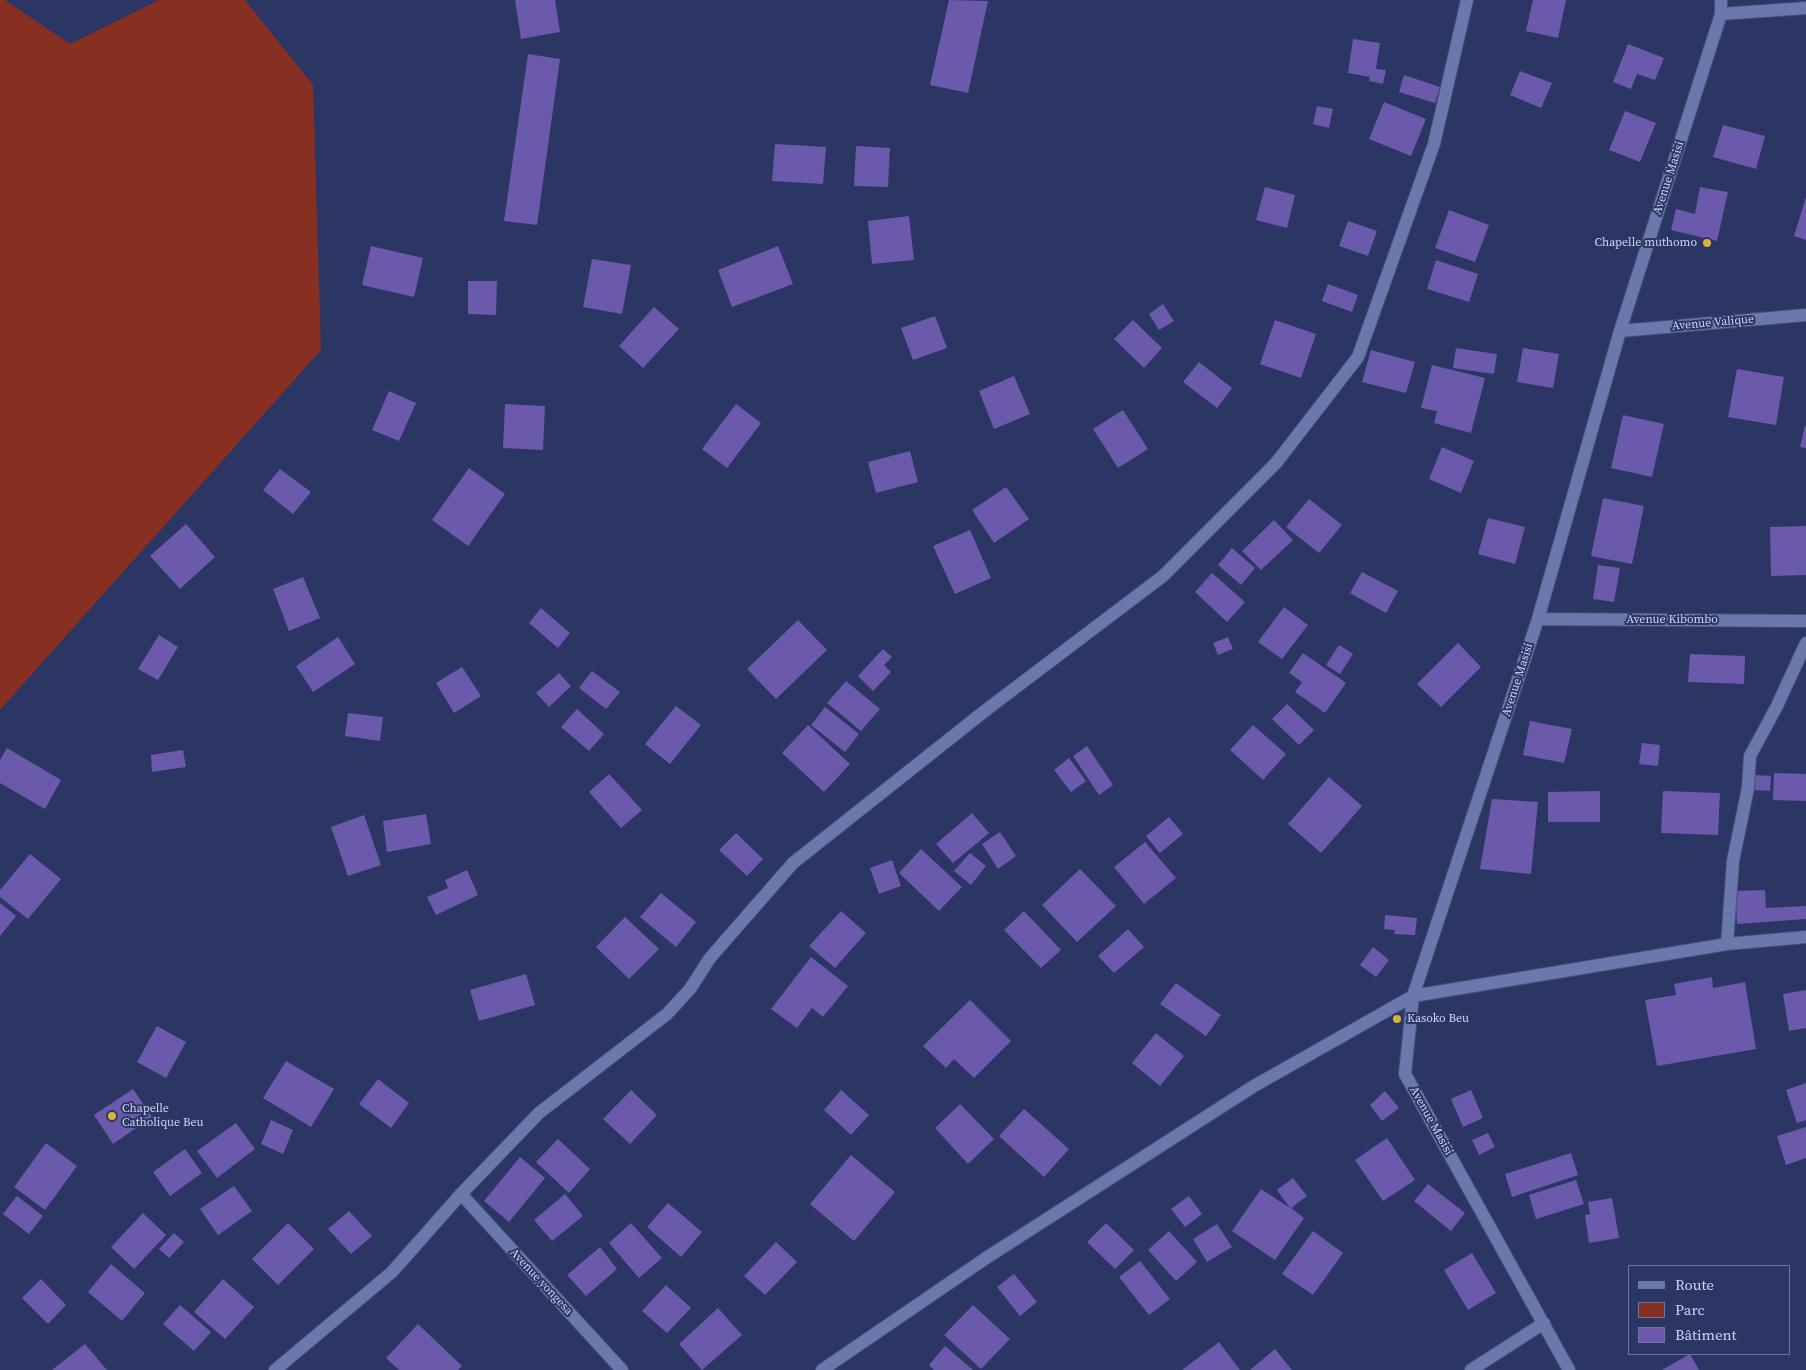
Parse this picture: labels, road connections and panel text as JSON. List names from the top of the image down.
{
  "streets": {
    "street": [
      "Avenue Masisi",
      "Avenue Valique",
      "Avenue Kibombo",
      "Avenue yongesa"
    ]
  },
  "crossings": [
    ["Avenue Masisi", "Avenue Valique"],
    ["Avenue Masisi", "Avenue Kibombo"]
  ],
  "places": ["Chapelle muthomo", "Kasoko Beu", "Chapelle Catholique Beu"],
  "legend": ["Route", "Parc", "Bâtiment"]
}
